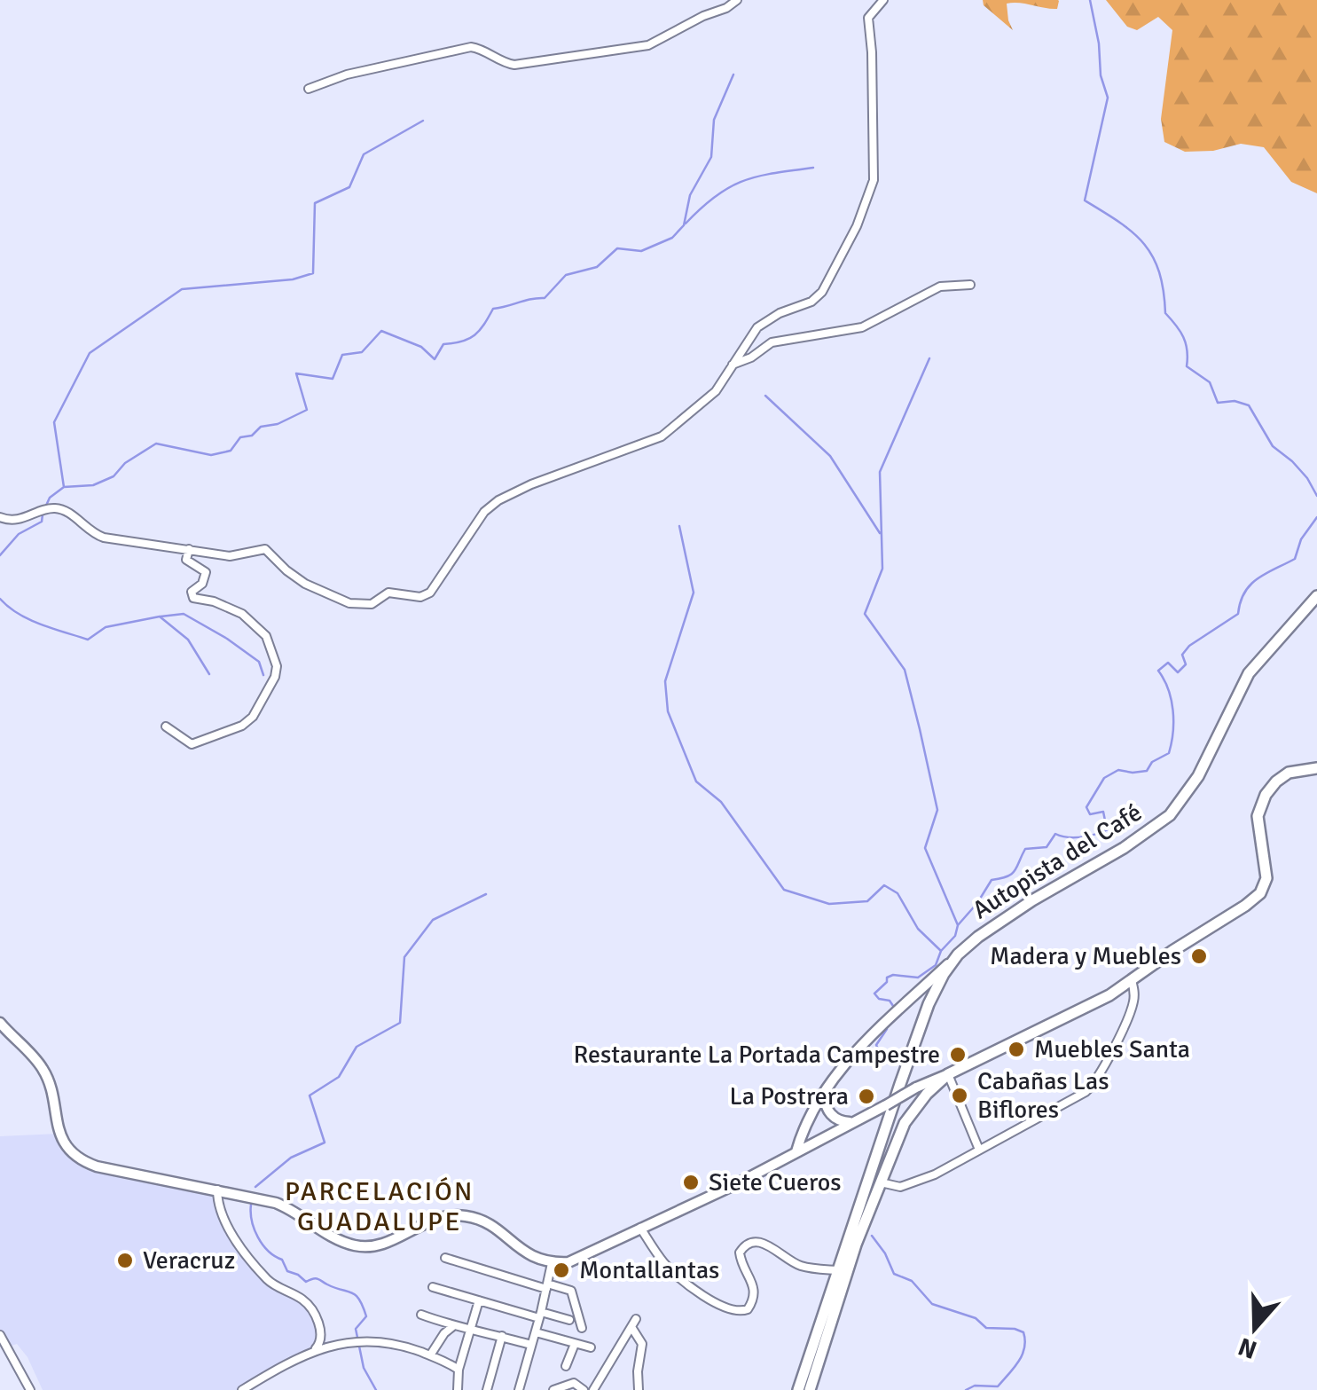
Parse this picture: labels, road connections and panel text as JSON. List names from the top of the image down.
{
  "streets": {
    "highway": ["Autopista del Café"]
  },
  "districts": ["PARCELACIÓN GUADALUPE"],
  "places": [
    "Madera y Muebles",
    "Muebles Santa",
    "Restaurante La Portada Campestre",
    "Cabañas Las Biflores",
    "La Postrera",
    "Siete Cueros",
    "Veracruz",
    "Montallantas"
  ],
  "north": "bottom"
}
